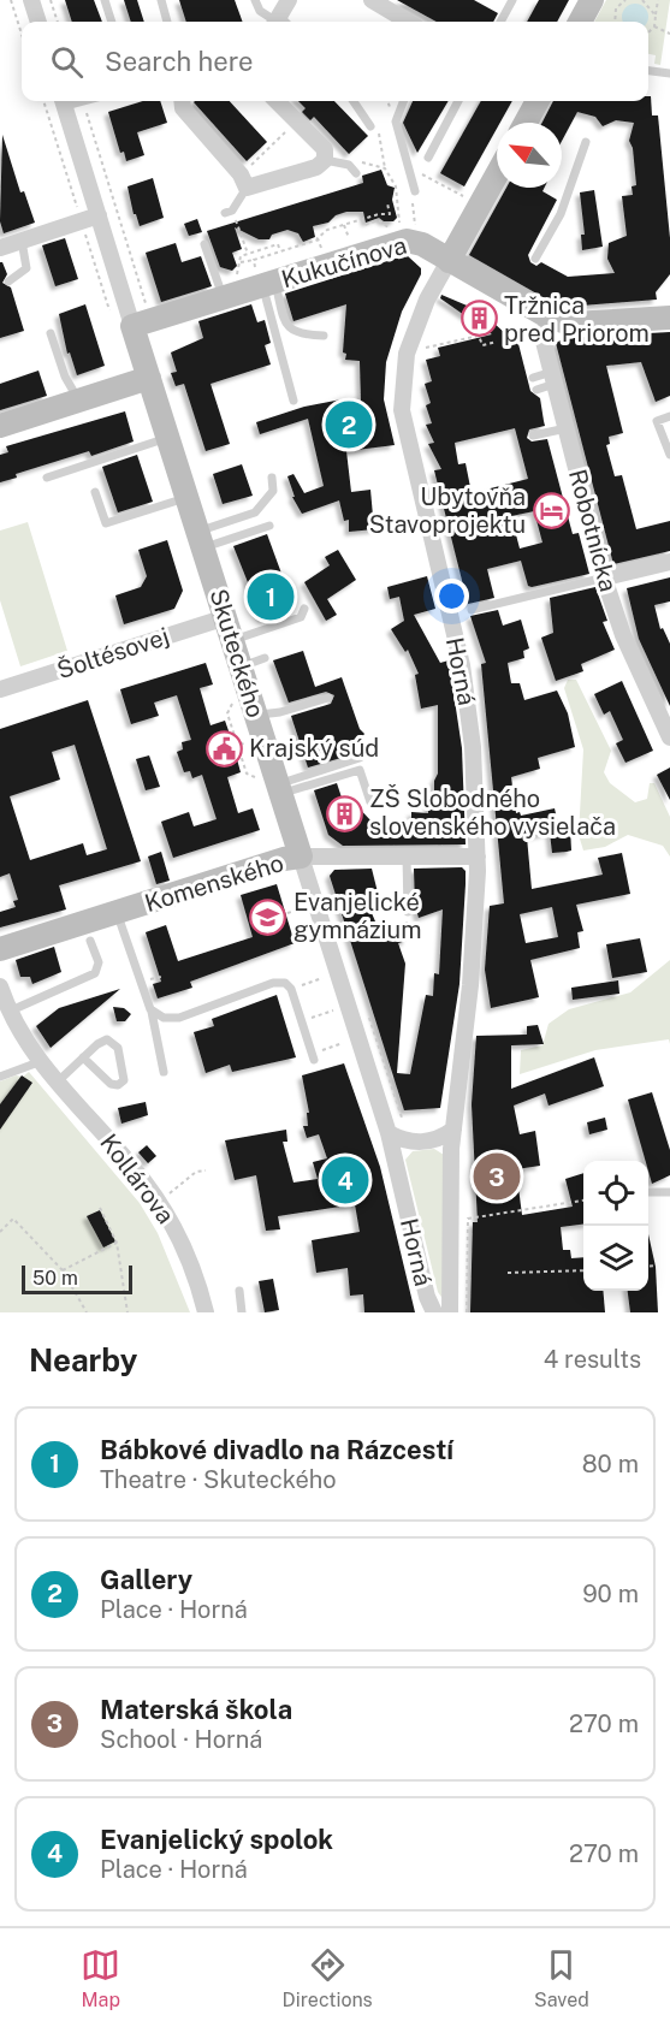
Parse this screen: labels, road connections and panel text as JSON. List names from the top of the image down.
{
  "streets": {
    "street": [
      "Kukučínova",
      "Robotnícka",
      "Šoltésovej",
      "Skuteckého",
      "Horná",
      "Komenského",
      "Kollárova"
    ]
  },
  "crossings": [
    ["Kukučínova", "Robotnícka"],
    ["Kukučínova", "Skuteckého"],
    ["Kukučínova", "Horná"],
    ["Šoltésovej", "Skuteckého"],
    ["Skuteckého", "Horná"],
    ["Skuteckého", "Komenského"],
    ["Horná", "Komenského"]
  ],
  "places": {
    "building": ["Tržnica pred Priorom", "ZŠ Slobodného slovenského vysielača"],
    "hotel": ["Ubytovňa Stavoprojektu"],
    "public building": ["Krajský súd"],
    "school or university": ["Evanjelické gymnázium"]
  },
  "scale_bar": "50 m",
  "north": "top left",
  "page": {
    "search": "Search here",
    "pins": [
      "2",
      "1",
      "3",
      "4"
    ],
    "scale": "50 m",
    "heading": ["Nearby", "4 results"],
    "list": [
      {
        "mark": "1",
        "name": "Bábkové divadlo na Rázcestí",
        "note": "Theatre · Skuteckého",
        "value": "80 m"
      },
      {
        "mark": "2",
        "name": "Gallery",
        "note": "Place · Horná",
        "value": "90 m"
      },
      {
        "mark": "3",
        "name": "Materská škola",
        "note": "School · Horná",
        "value": "270 m"
      },
      {
        "mark": "4",
        "name": "Evanjelický spolok",
        "note": "Place · Horná",
        "value": "270 m"
      }
    ],
    "nav": ["Map", "Directions", "Saved"]
  }
}
